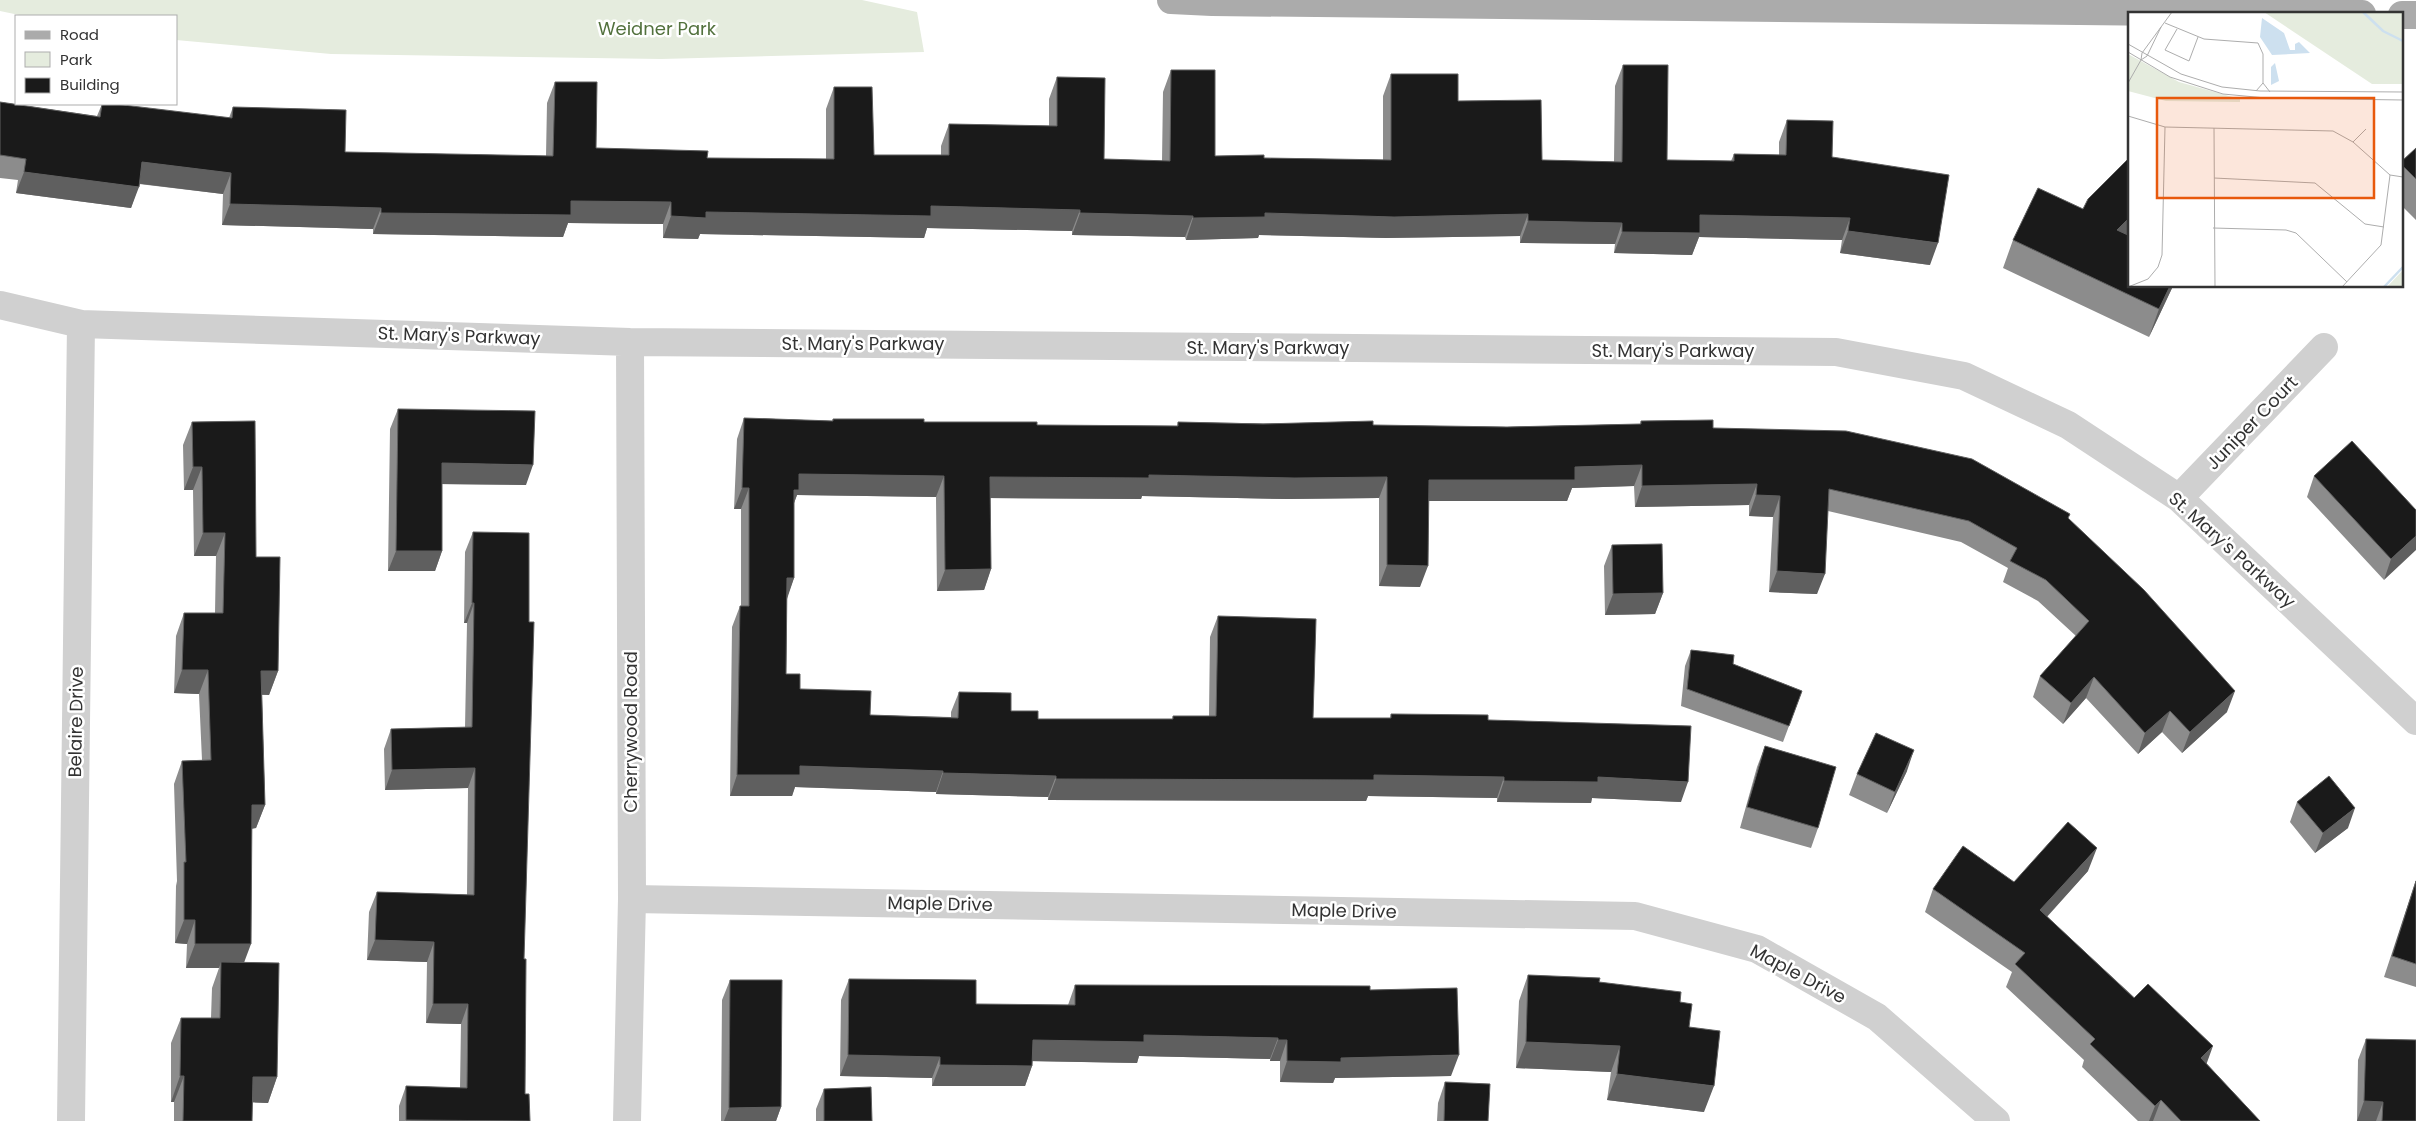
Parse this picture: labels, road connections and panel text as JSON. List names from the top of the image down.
{
  "streets": {
    "street": [
      "St. Mary's Parkway",
      "Juniper Court",
      "Belaire Drive",
      "Cherrywood Road",
      "Maple Drive"
    ]
  },
  "crossings": [
    ["St. Mary's Parkway", "Juniper Court"],
    ["St. Mary's Parkway", "Belaire Drive"],
    ["St. Mary's Parkway", "Cherrywood Road"],
    ["Cherrywood Road", "Maple Drive"]
  ],
  "parks": ["Weidner Park"],
  "legend": ["Road", "Park", "Building"]
}
